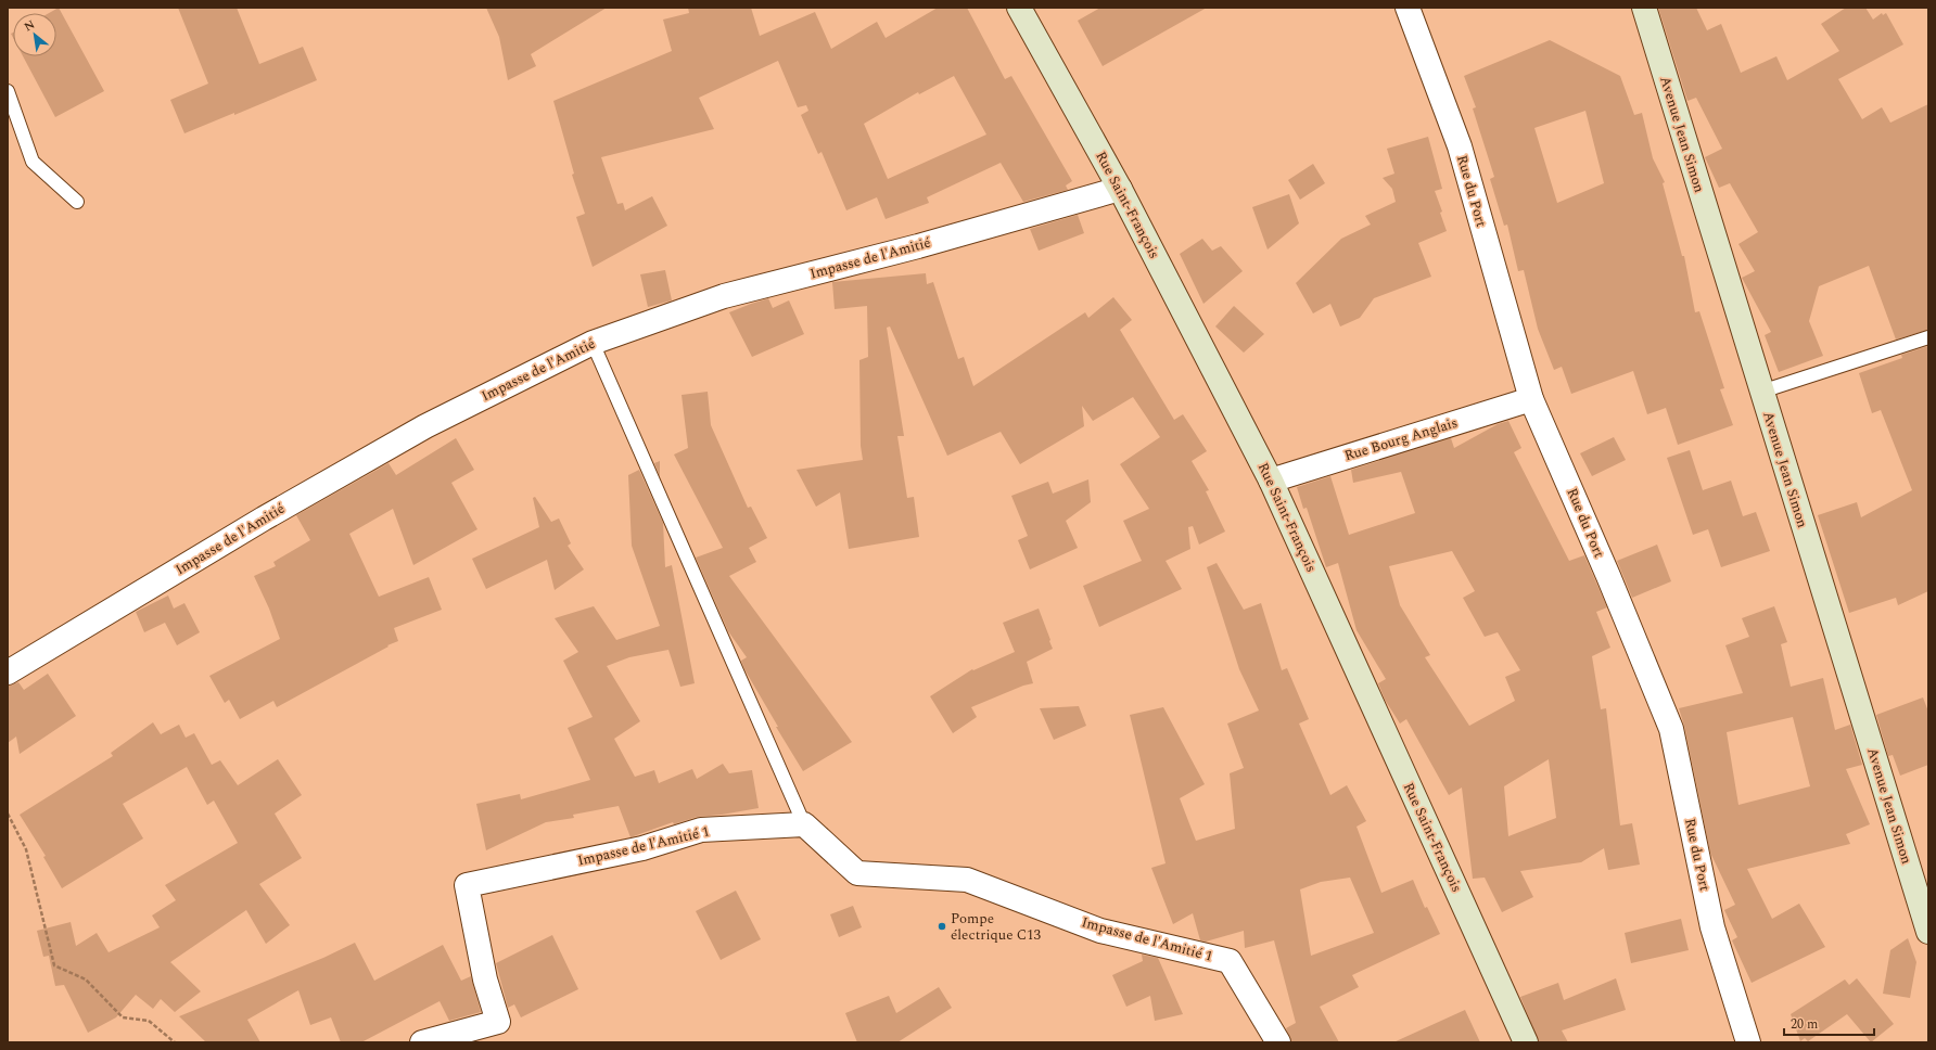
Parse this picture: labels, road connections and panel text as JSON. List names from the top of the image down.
{
  "streets": {
    "street": [
      "Avenue Jean Simon",
      "Rue du Port",
      "Rue Saint-François",
      "Impasse de l'Amitié",
      "Rue Bourg Anglais",
      "Impasse de l'Amitié 1"
    ]
  },
  "crossings": [
    ["Rue du Port", "Rue Bourg Anglais"],
    ["Rue Saint-François", "Impasse de l'Amitié"],
    ["Rue Saint-François", "Rue Bourg Anglais"]
  ],
  "places": ["Pompe électrique C13"],
  "scale_bar": "20 m",
  "north": "top left"
}
